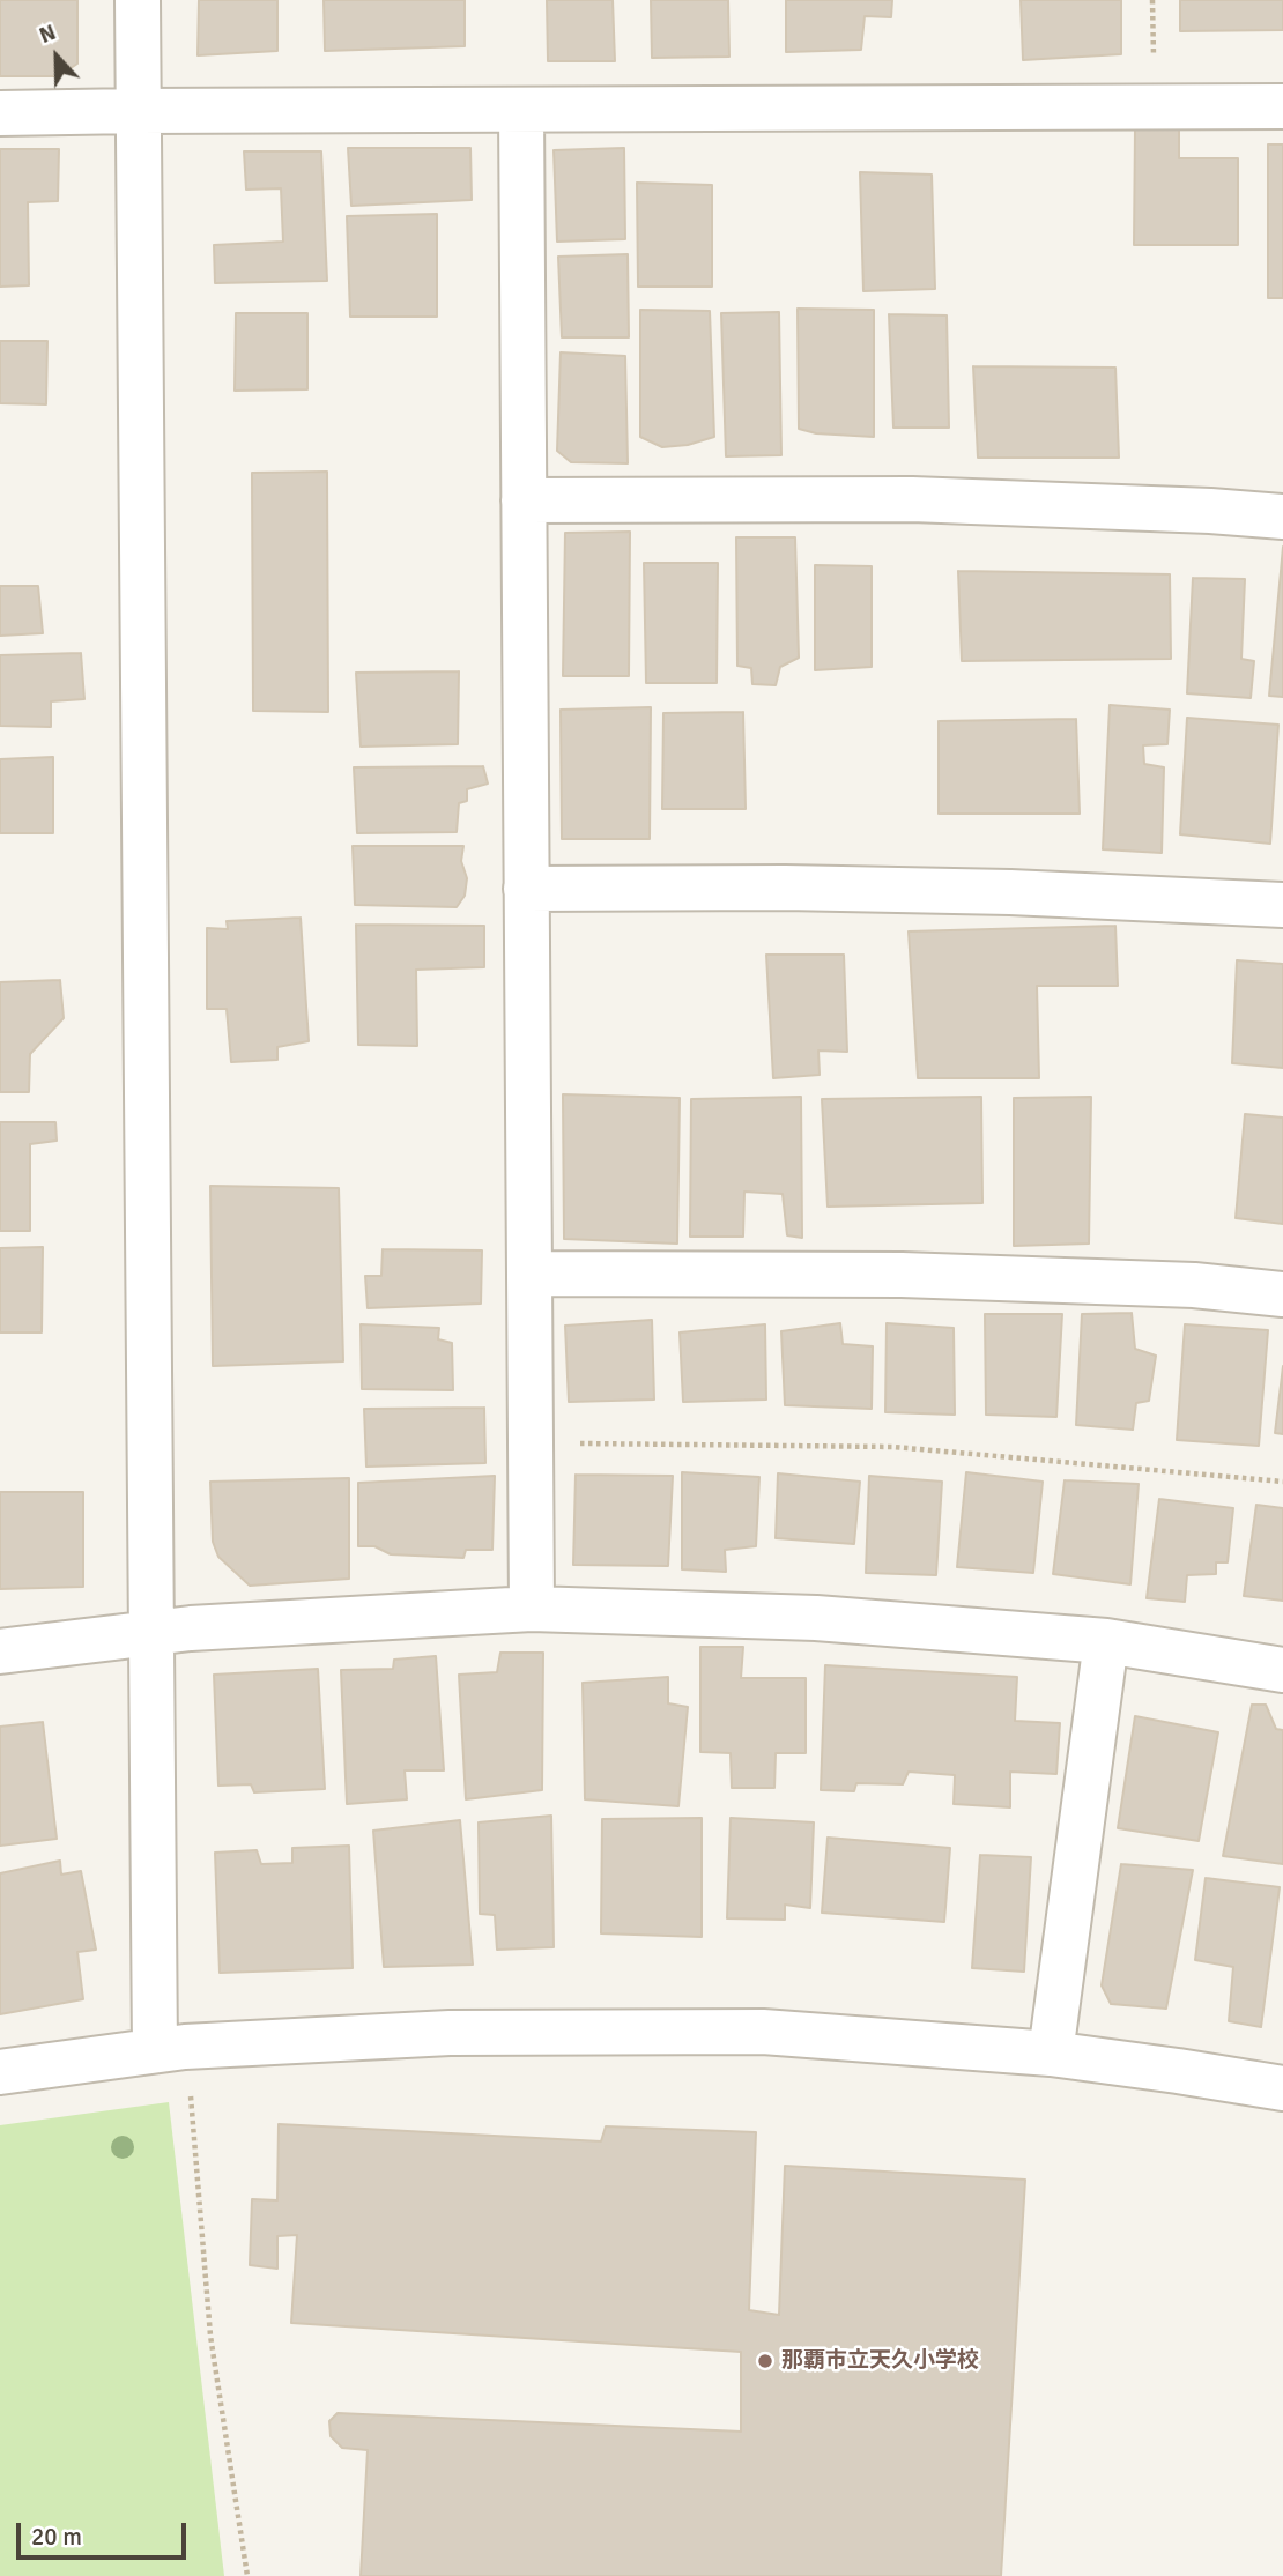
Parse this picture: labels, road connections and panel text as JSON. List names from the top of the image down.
{
  "places": ["那覇市立天久小学校"],
  "scale_bar": "20 m",
  "north": "top"
}
